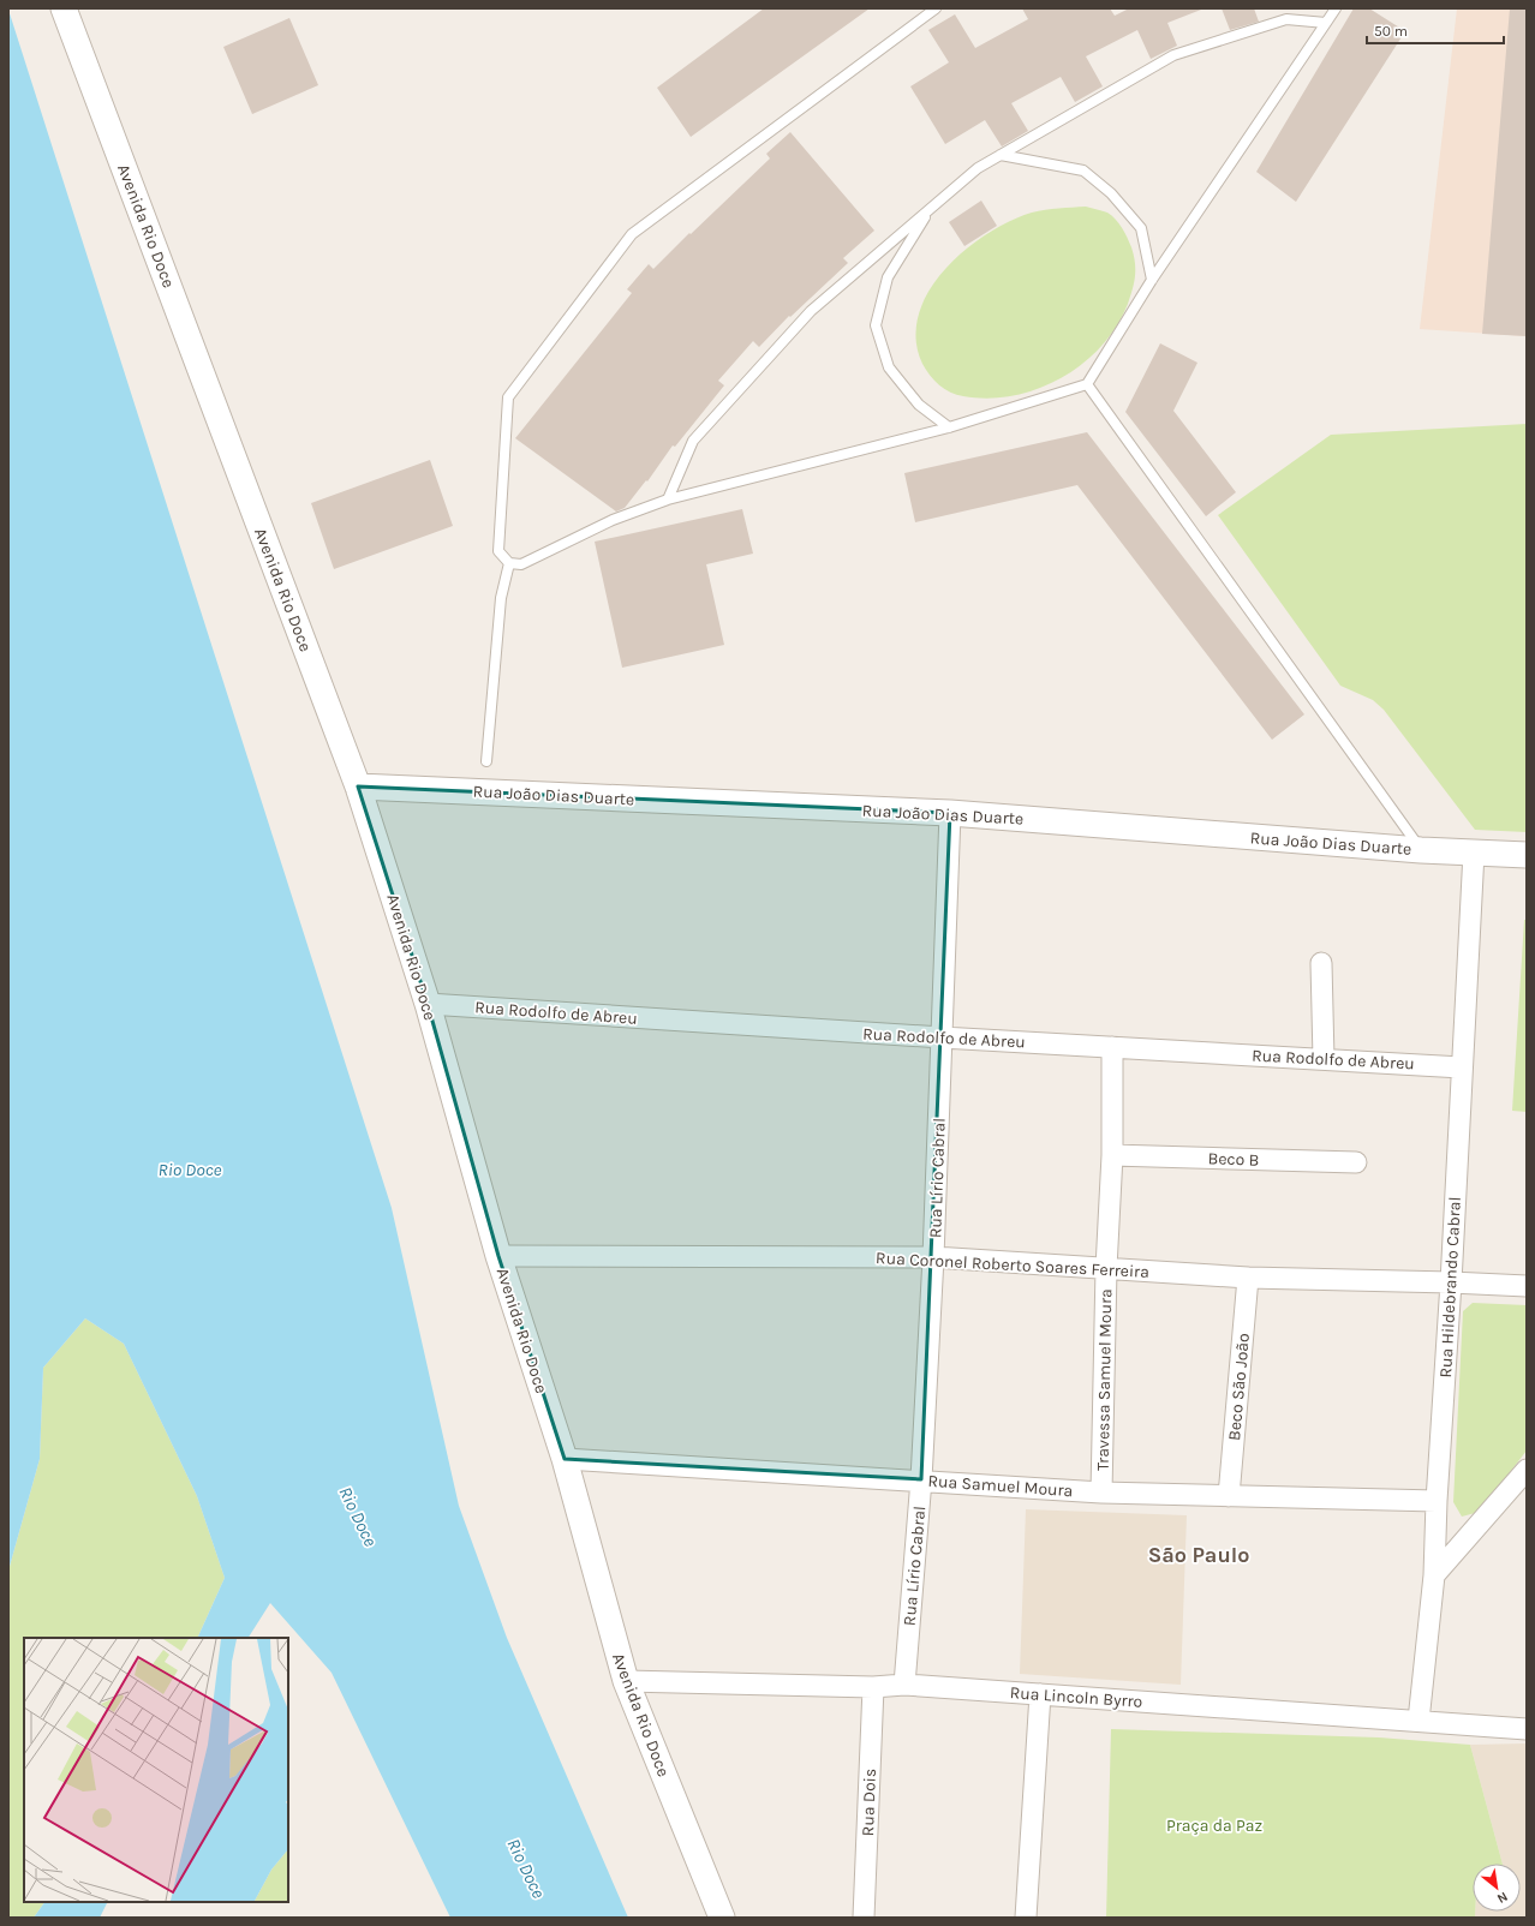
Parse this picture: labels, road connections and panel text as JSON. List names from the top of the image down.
{
  "streets": {
    "street": [
      "Avenida Rio Doce",
      "Rua João Dias Duarte",
      "Rua Rodolfo de Abreu",
      "Beco B",
      "Rua Lírio Cabral",
      "Rua Coronel Roberto Soares Ferreira",
      "Rua Hildebrando Cabral",
      "Travessa Samuel Moura",
      "Beco São João",
      "Rua Samuel Moura",
      "Rua Lincoln Byrro",
      "Rua Dois"
    ]
  },
  "crossings": [
    ["Avenida Rio Doce", "Rua João Dias Duarte"],
    ["Avenida Rio Doce", "Rua Rodolfo de Abreu"],
    ["Avenida Rio Doce", "Rua Coronel Roberto Soares Ferreira"],
    ["Avenida Rio Doce", "Rua Samuel Moura"],
    ["Avenida Rio Doce", "Rua Lincoln Byrro"],
    ["Rua João Dias Duarte", "Rua Lírio Cabral"],
    ["Rua João Dias Duarte", "Rua Hildebrando Cabral"],
    ["Rua Rodolfo de Abreu", "Rua Lírio Cabral"],
    ["Rua Rodolfo de Abreu", "Rua Hildebrando Cabral"],
    ["Rua Rodolfo de Abreu", "Travessa Samuel Moura"],
    ["Beco B", "Travessa Samuel Moura"],
    ["Rua Lírio Cabral", "Rua Coronel Roberto Soares Ferreira"],
    ["Rua Lírio Cabral", "Rua Samuel Moura"],
    ["Rua Lírio Cabral", "Rua Lincoln Byrro"],
    ["Rua Coronel Roberto Soares Ferreira", "Rua Hildebrando Cabral"],
    ["Rua Coronel Roberto Soares Ferreira", "Travessa Samuel Moura"],
    ["Rua Coronel Roberto Soares Ferreira", "Beco São João"],
    ["Rua Hildebrando Cabral", "Rua Samuel Moura"],
    ["Rua Hildebrando Cabral", "Rua Lincoln Byrro"],
    ["Travessa Samuel Moura", "Rua Samuel Moura"],
    ["Beco São João", "Rua Samuel Moura"],
    ["Rua Lincoln Byrro", "Rua Dois"]
  ],
  "districts": ["São Paulo"],
  "water": ["Rio Doce"],
  "parks": ["Praça da Paz"],
  "scale_bar": "50 m",
  "north": "bottom right"
}
